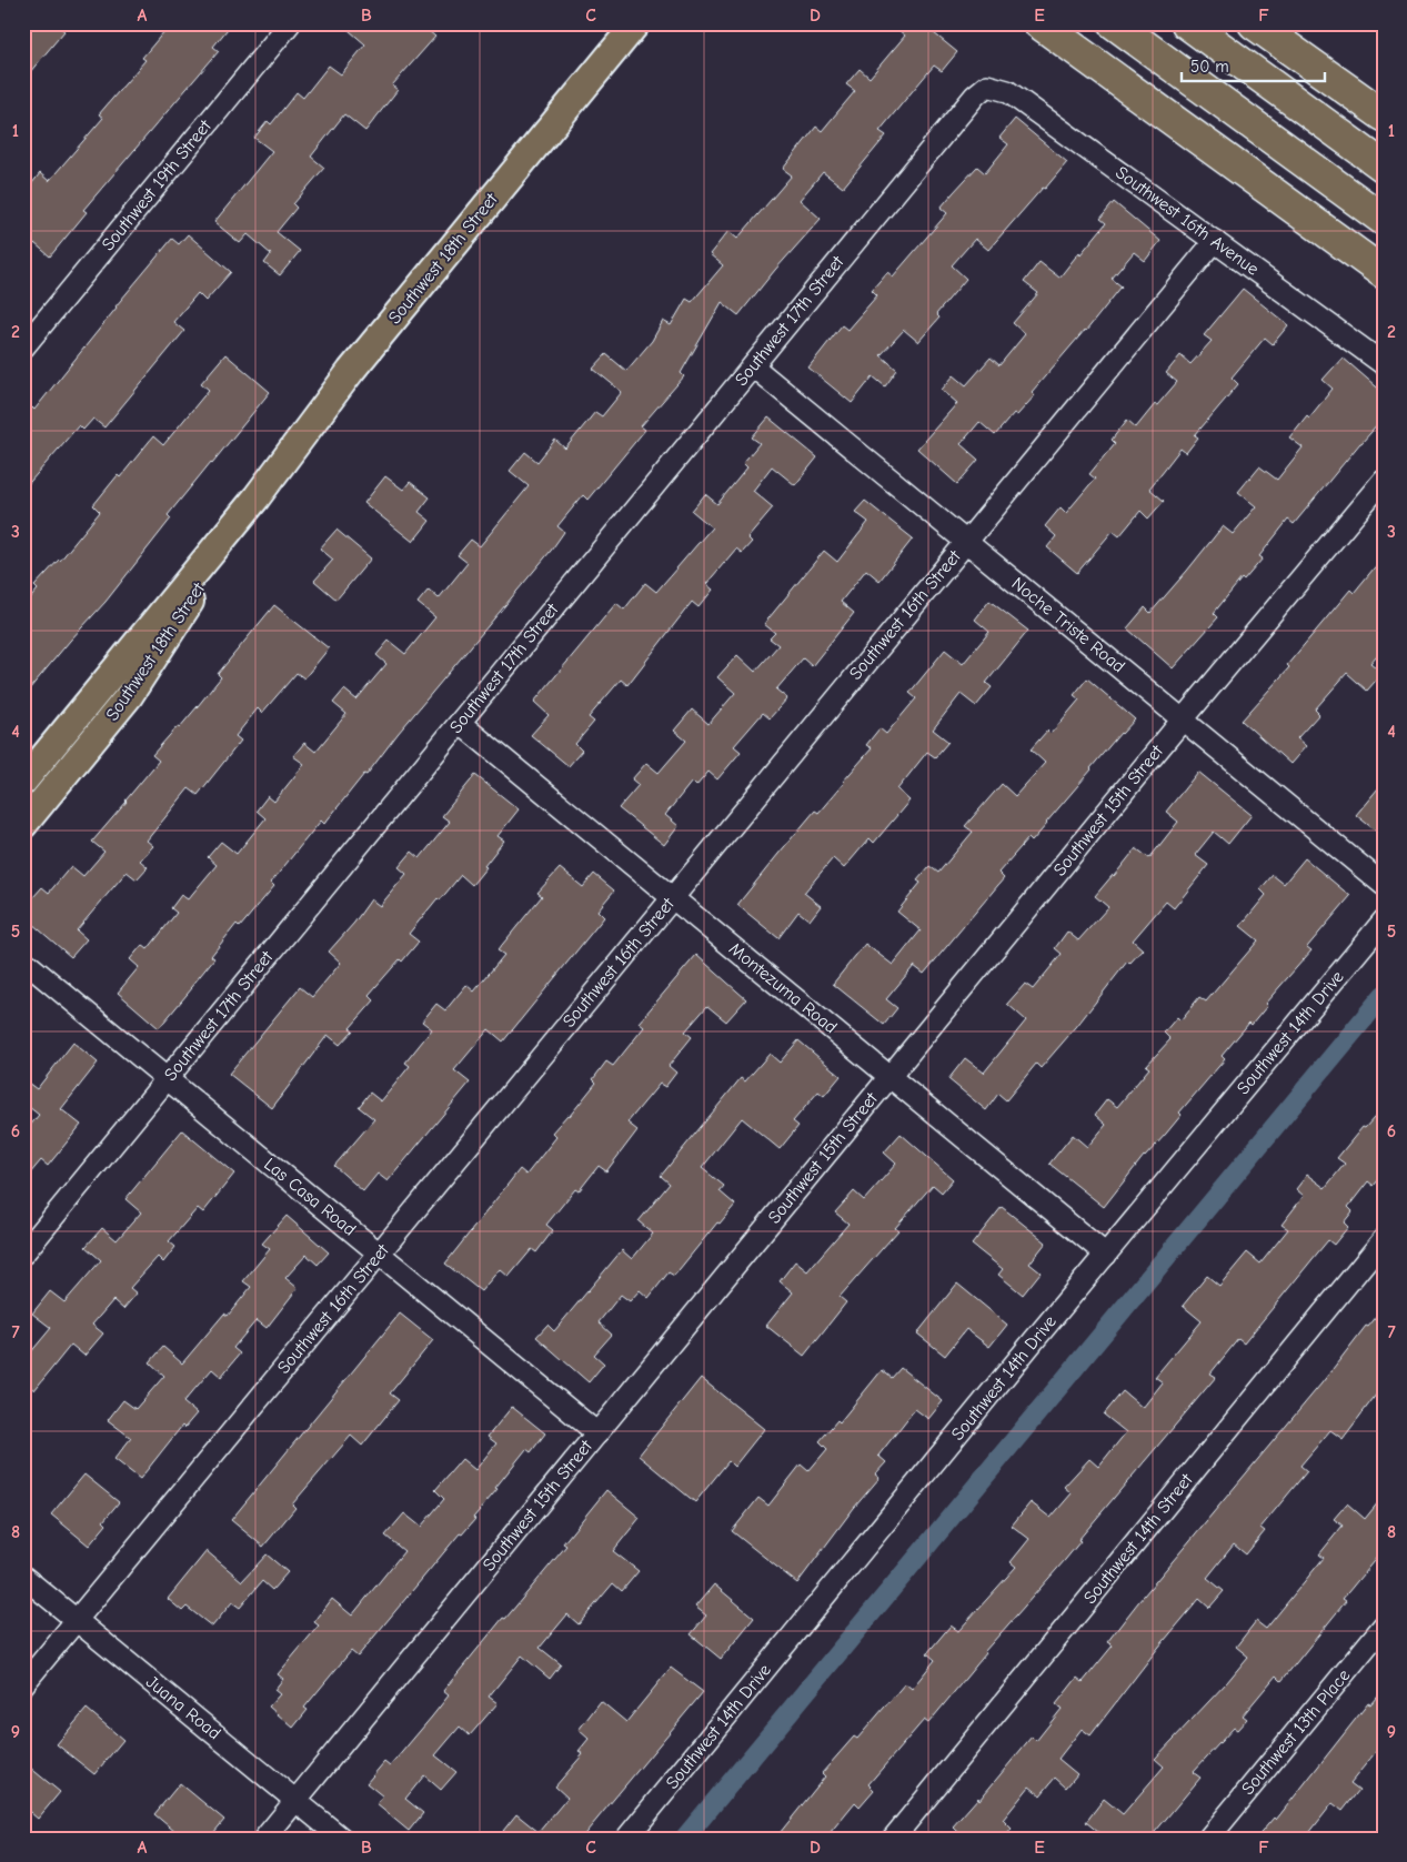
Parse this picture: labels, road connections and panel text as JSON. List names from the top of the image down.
{
  "streets": {
    "main road": ["Southwest 18th Street"],
    "street": [
      "Southwest 19th Street",
      "Southwest 16th Avenue",
      "Southwest 17th Street",
      "Southwest 16th Street",
      "Noche Triste Road",
      "Southwest 15th Street",
      "Montezuma Road",
      "Southwest 14th Drive",
      "Las Casa Road",
      "Southwest 14th Street",
      "Juana Road",
      "Southwest 13th Place"
    ]
  },
  "crossings": [
    ["Southwest 16th Avenue", "Southwest 17th Street"],
    ["Southwest 16th Avenue", "Southwest 16th Street"],
    ["Southwest 17th Street", "Noche Triste Road"],
    ["Southwest 17th Street", "Montezuma Road"],
    ["Southwest 17th Street", "Las Casa Road"],
    ["Southwest 16th Street", "Noche Triste Road"],
    ["Southwest 16th Street", "Montezuma Road"],
    ["Southwest 16th Street", "Las Casa Road"],
    ["Southwest 16th Street", "Juana Road"],
    ["Noche Triste Road", "Southwest 15th Street"],
    ["Southwest 15th Street", "Montezuma Road"],
    ["Southwest 15th Street", "Las Casa Road"],
    ["Southwest 15th Street", "Juana Road"],
    ["Montezuma Road", "Southwest 14th Drive"]
  ],
  "scale_bar": "50 m",
  "grid": {
    "columns": [
      "A",
      "B",
      "C",
      "D",
      "E",
      "F"
    ],
    "rows": [
      "1",
      "2",
      "3",
      "4",
      "5",
      "6",
      "7",
      "8",
      "9"
    ]
  }
}
